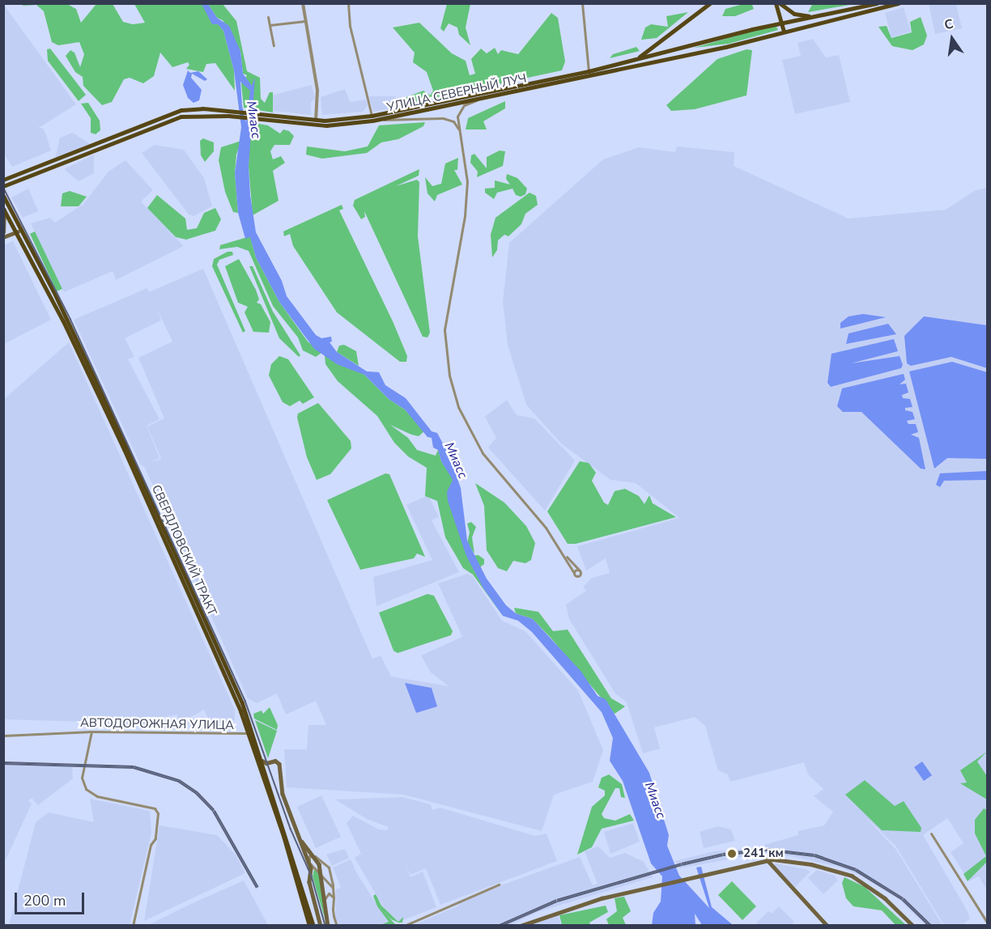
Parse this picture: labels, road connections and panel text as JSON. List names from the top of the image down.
{
  "streets": {
    "main road": ["УЛИЦА СЕВЕРНЫЙ ЛУЧ", "СВЕРДЛОВСКИЙ ТРАКТ"],
    "street": ["АВТОДОРОЖНАЯ УЛИЦА"]
  },
  "crossings": [
    ["СВЕРДЛОВСКИЙ ТРАКТ", "АВТОДОРОЖНАЯ УЛИЦА"]
  ],
  "water": ["Миасс"],
  "places": ["241 км"],
  "scale_bar": "200 m",
  "north": "top"
}
